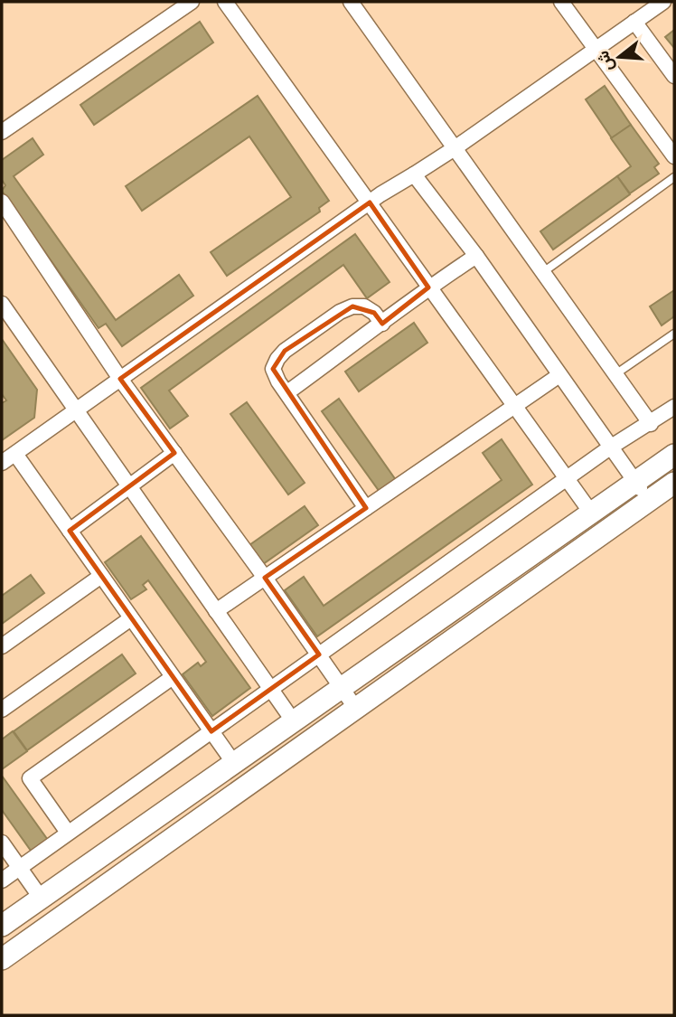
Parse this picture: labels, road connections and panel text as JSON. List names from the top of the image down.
{
  "north": "left"
}
